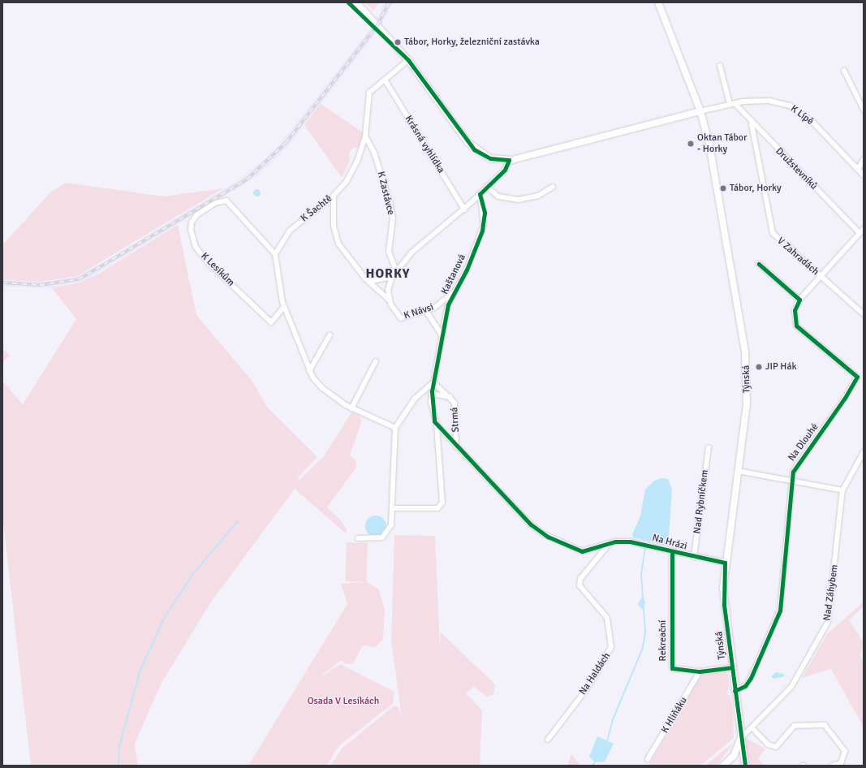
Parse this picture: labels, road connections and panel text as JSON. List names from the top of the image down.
{
  "streets": {
    "main road": ["Týnská"],
    "street": [
      "K Lípě",
      "Krásná vyhlídka",
      "Družstevníků",
      "K Zastávce",
      "K Šachtě",
      "V Zahradách",
      "K Lesíkům",
      "Kaštanová",
      "K Návsi",
      "Strmá",
      "Na Dlouhé",
      "Nad Rybníčkem",
      "Na Hrázi",
      "Nad Záhybem",
      "Rekreační",
      "Na Haldách",
      "K Hliňáku"
    ]
  },
  "crossings": [
    ["K Lípě", "Družstevníků"],
    ["K Lípě", "Týnská"],
    ["Krásná vyhlídka", "K Šachtě"],
    ["Družstevníků", "V Zahradách"],
    ["K Zastávce", "K Šachtě"],
    ["K Šachtě", "K Lesíkům"],
    ["K Šachtě", "K Návsi"],
    ["Kaštanová", "K Návsi"],
    ["Kaštanová", "Strmá"],
    ["Kaštanová", "Na Hrázi"],
    ["Týnská", "Na Dlouhé"],
    ["Týnská", "Na Hrázi"],
    ["Týnská", "Nad Záhybem"],
    ["Týnská", "Rekreační"],
    ["Strmá", "Na Hrázi"],
    ["Nad Rybníčkem", "Na Hrázi"],
    ["Na Hrázi", "Rekreační"],
    ["Na Hrázi", "Na Haldách"],
    ["Rekreační", "K Hliňáku"]
  ],
  "districts": ["HORKY"],
  "parks": ["Osada V Lesíkách"],
  "places": [
    "Tábor, Horky, železniční zastávka",
    "Oktan Tábor - Horky",
    "Tábor, Horky",
    "JIP Hák"
  ]
}
